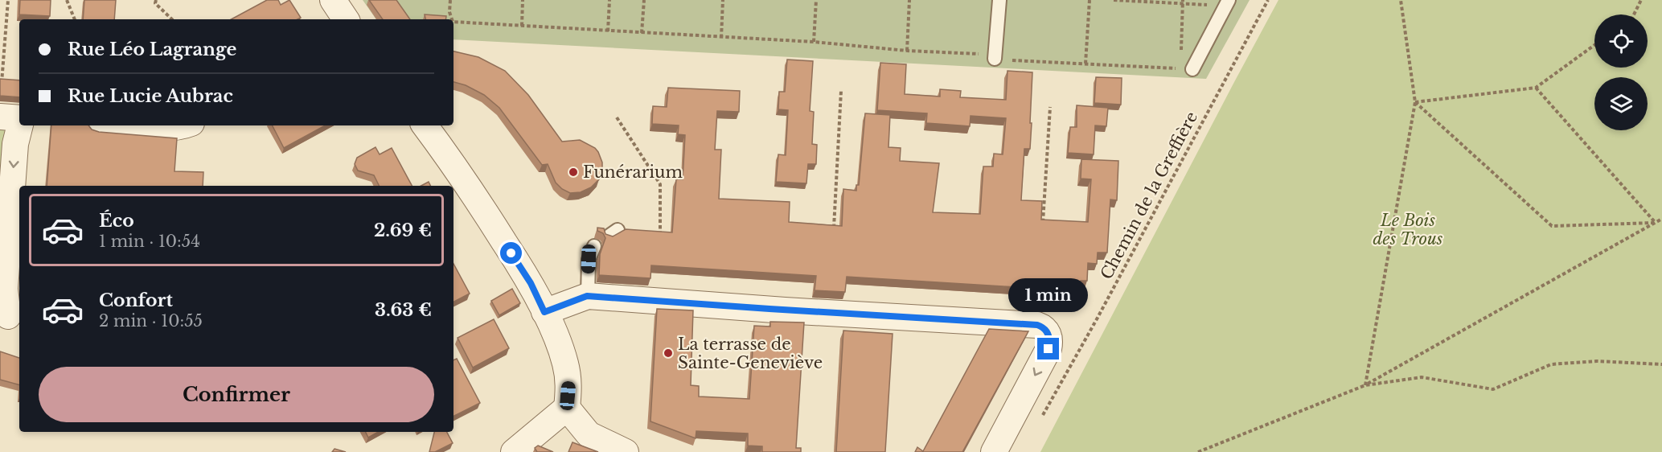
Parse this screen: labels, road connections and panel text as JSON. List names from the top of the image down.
{
  "streets": {
    "path": ["Chemin de la Greffière"]
  },
  "parks": ["Le Bois des Trous"],
  "places": ["Funérarium", "La terrasse de Sainte-Geneviève"],
  "page": {
    "banner": ["Rue Léo Lagrange", "Rue Lucie Aubrac"],
    "list": [
      {
        "name": "Éco",
        "note": "1 min · 10:54",
        "value": "2.69 €"
      },
      {
        "name": "Confort",
        "note": "2 min · 10:55",
        "value": "3.63 €"
      }
    ],
    "bubble": "1 min",
    "buttons": "Confirmer"
  }
}
